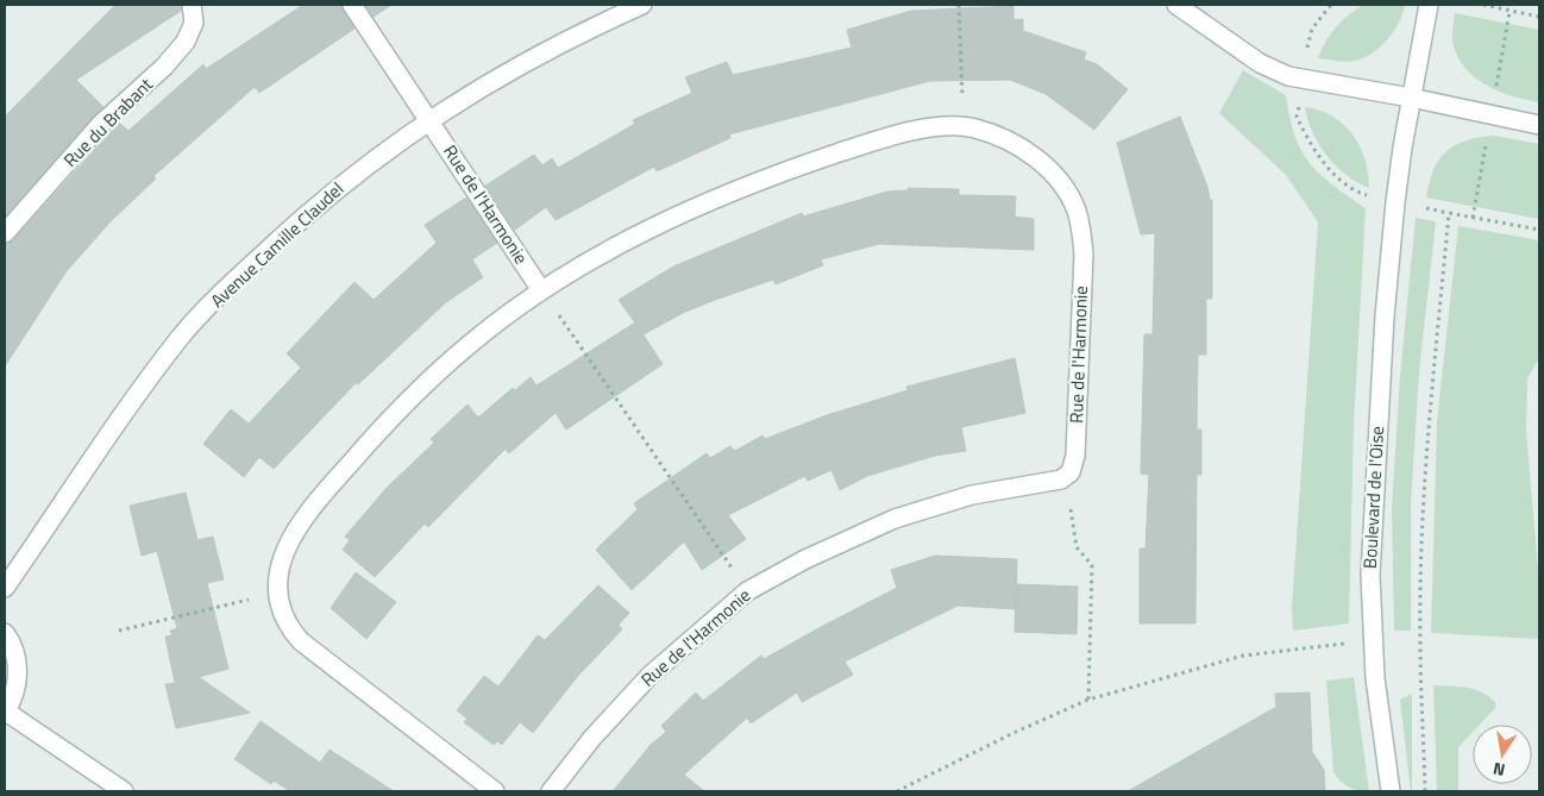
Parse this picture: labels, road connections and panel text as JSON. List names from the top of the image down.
{
  "streets": {
    "street": [
      "Rue du Brabant",
      "Rue de l'Harmonie",
      "Avenue Camille Claudel",
      "Boulevard de l'Oise"
    ]
  },
  "crossings": [
    ["Rue de l'Harmonie", "Avenue Camille Claudel"]
  ],
  "north": "bottom"
}
